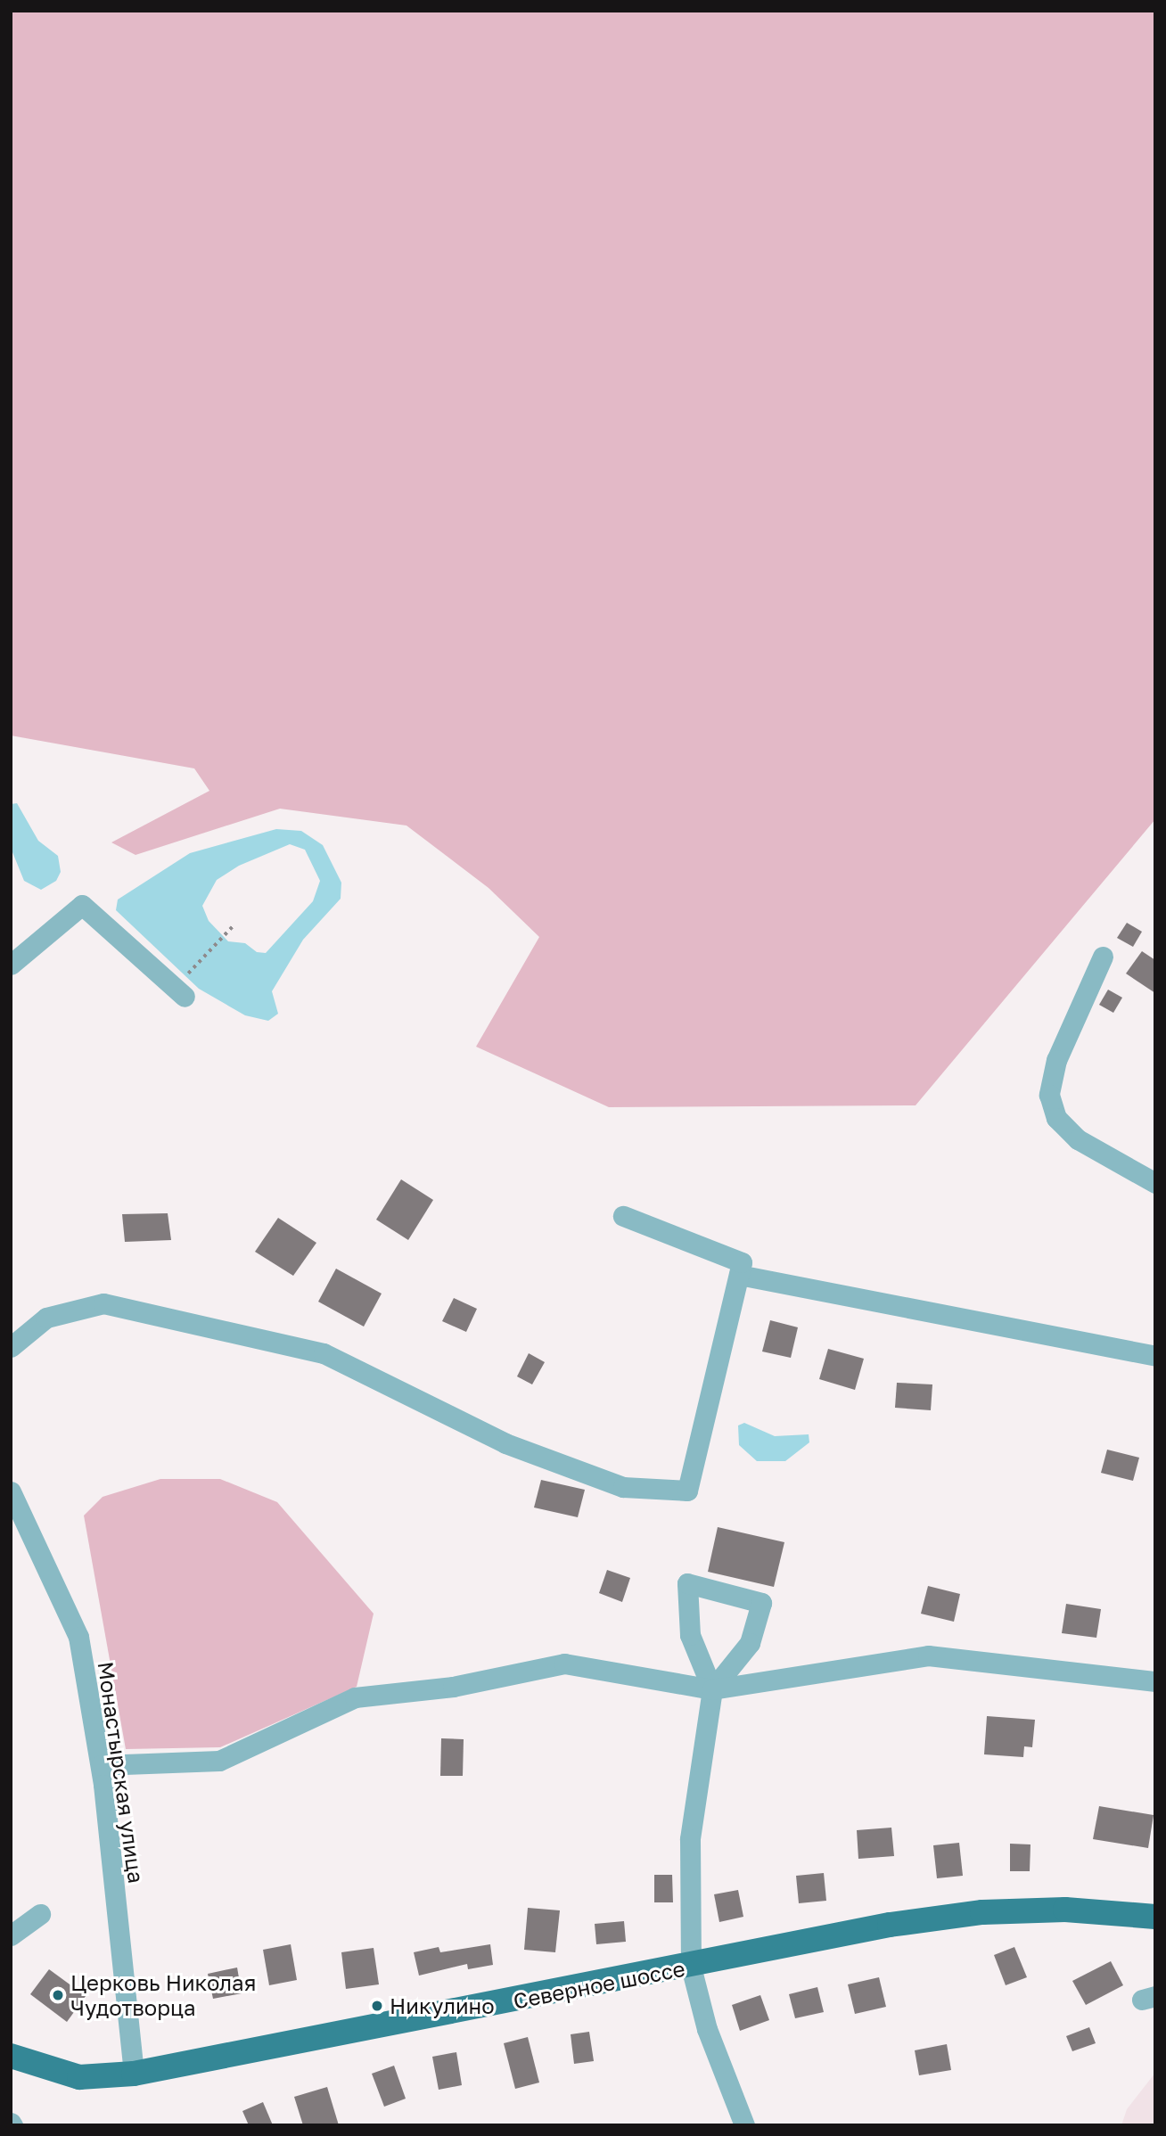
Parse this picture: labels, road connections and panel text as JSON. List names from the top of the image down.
{
  "streets": {
    "main road": ["Северное шоссе"],
    "street": ["Монастырская улица"]
  },
  "crossings": [
    ["Монастырская улица", "Северное шоссе"]
  ],
  "places": ["Церковь Николая Чудотворца", "Никулино"]
}
